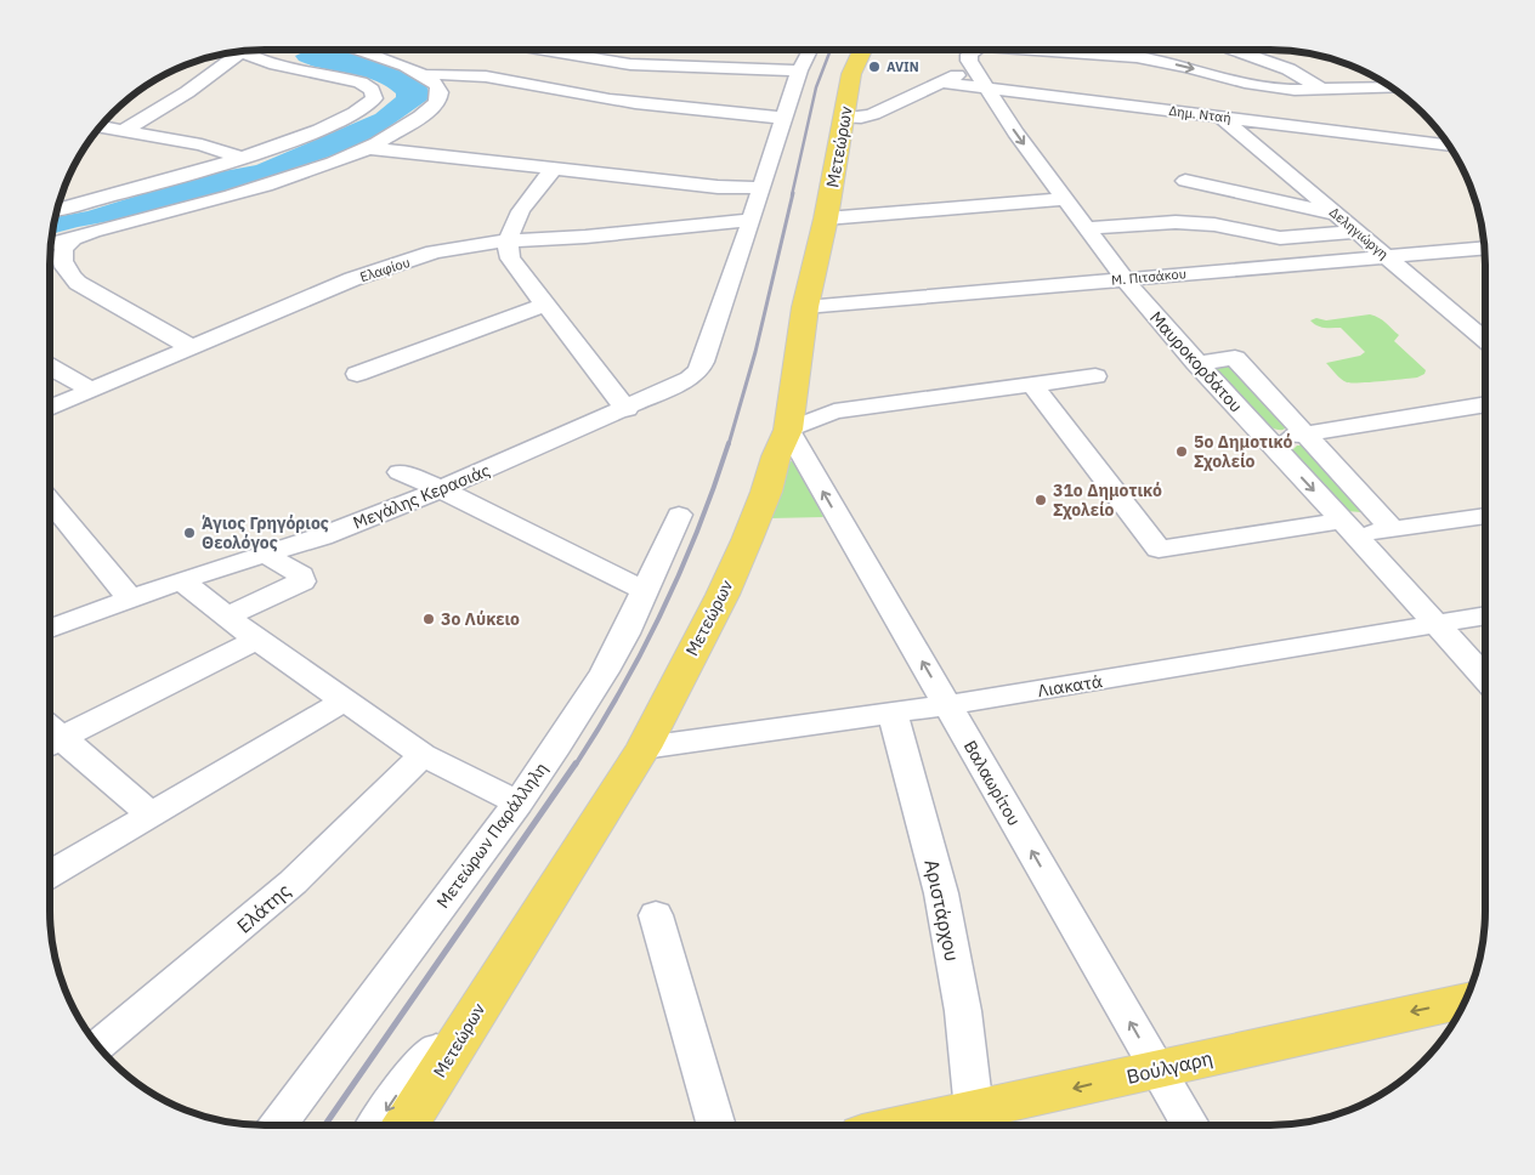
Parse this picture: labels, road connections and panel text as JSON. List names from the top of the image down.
{
  "streets": {
    "main road": ["Μετεώρων", "Βούλγαρη"],
    "street": [
      "Δημ. Νταή",
      "Δεληγιώργη",
      "Ελαφίου",
      "Μ. Πιτσάκου",
      "Μαυροκορδάτου",
      "Μεγάλης Κερασιάς",
      "Λιακατά",
      "Βαλαωρίτου",
      "Μετεώρων Παράλληλη",
      "Ελάτης",
      "Αριστάρχου"
    ]
  },
  "crossings": [
    ["Δημ. Νταή", "Δεληγιώργη"],
    ["Δημ. Νταή", "Μαυροκορδάτου"],
    ["Μετεώρων", "Μ. Πιτσάκου"],
    ["Μετεώρων", "Λιακατά"],
    ["Μετεώρων", "Βαλαωρίτου"],
    ["Δεληγιώργη", "Μ. Πιτσάκου"],
    ["Ελαφίου", "Μεγάλης Κερασιάς"],
    ["Μ. Πιτσάκου", "Μαυροκορδάτου"],
    ["Μαυροκορδάτου", "Λιακατά"],
    ["Λιακατά", "Βαλαωρίτου"],
    ["Λιακατά", "Αριστάρχου"],
    ["Βαλαωρίτου", "Βούλγαρη"],
    ["Αριστάρχου", "Βούλγαρη"]
  ],
  "one_way": ["Βαλαωρίτου", "Βούλγαρη"],
  "places": [
    "AVIN",
    "5ο Δημοτικό Σχολείο",
    "31ο Δημοτικό Σχολείο",
    "Άγιος Γρηγόριος Θεολόγος",
    "3ο Λύκειο"
  ]
}
